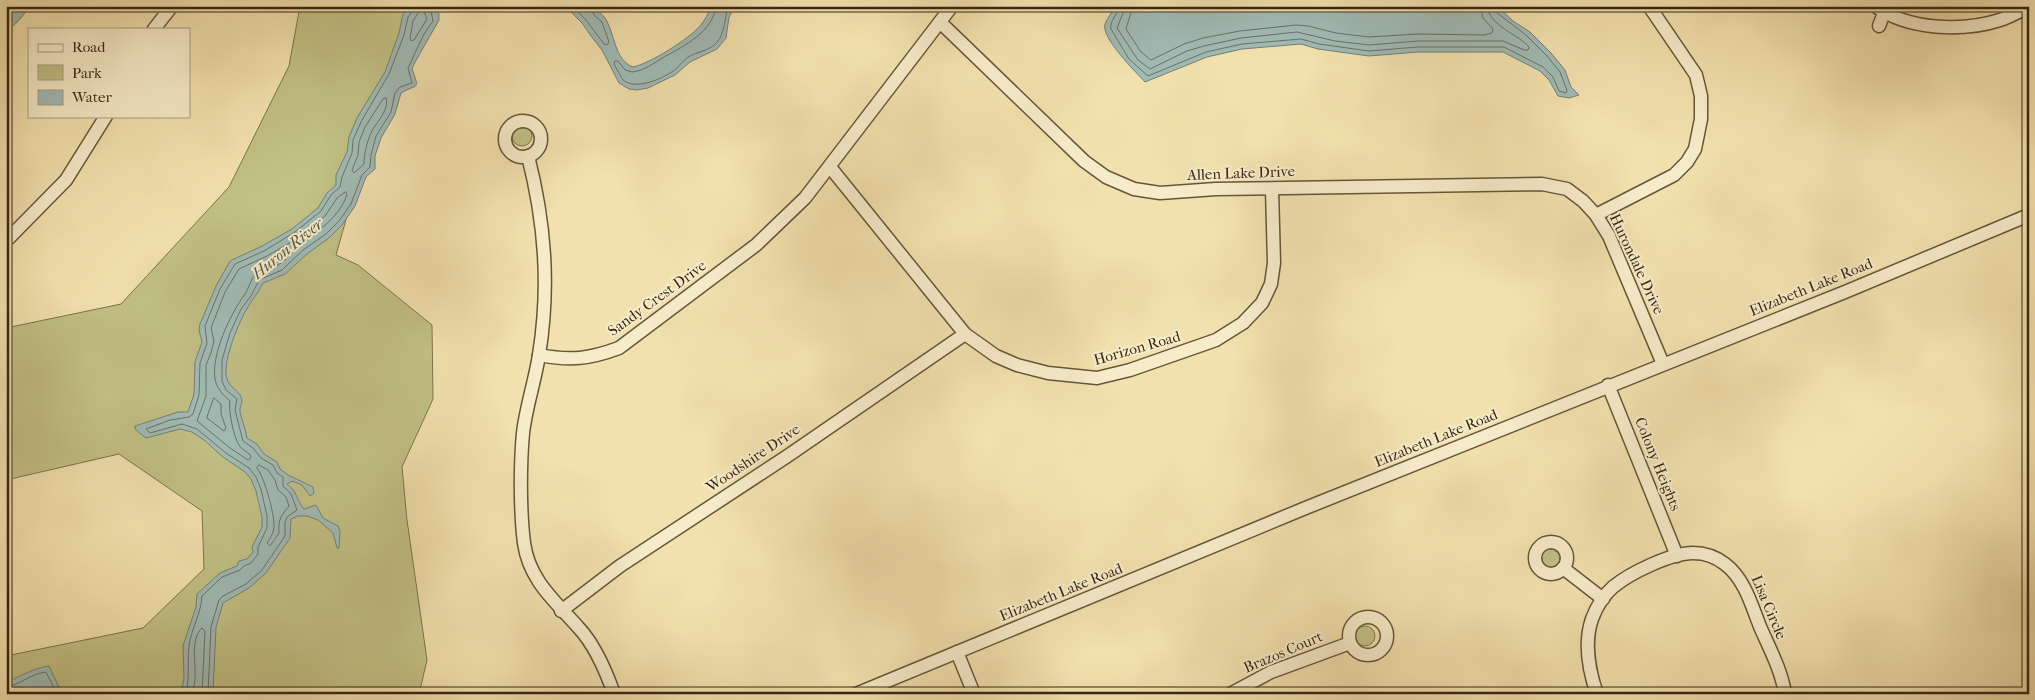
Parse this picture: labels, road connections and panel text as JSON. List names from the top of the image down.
{
  "streets": {
    "street": [
      "Allen Lake Drive",
      "Hurondale Drive",
      "Elizabeth Lake Road",
      "Sandy Crest Drive",
      "Horizon Road",
      "Woodshire Drive",
      "Colony Heights",
      "Lisa Circle",
      "Brazos Court"
    ]
  },
  "crossings": [
    ["Allen Lake Drive", "Hurondale Drive"],
    ["Allen Lake Drive", "Sandy Crest Drive"],
    ["Allen Lake Drive", "Horizon Road"],
    ["Hurondale Drive", "Elizabeth Lake Road"],
    ["Elizabeth Lake Road", "Colony Heights"],
    ["Sandy Crest Drive", "Horizon Road"],
    ["Horizon Road", "Woodshire Drive"],
    ["Colony Heights", "Lisa Circle"]
  ],
  "water": ["Huron River"],
  "legend": ["Road", "Park", "Water"]
}
